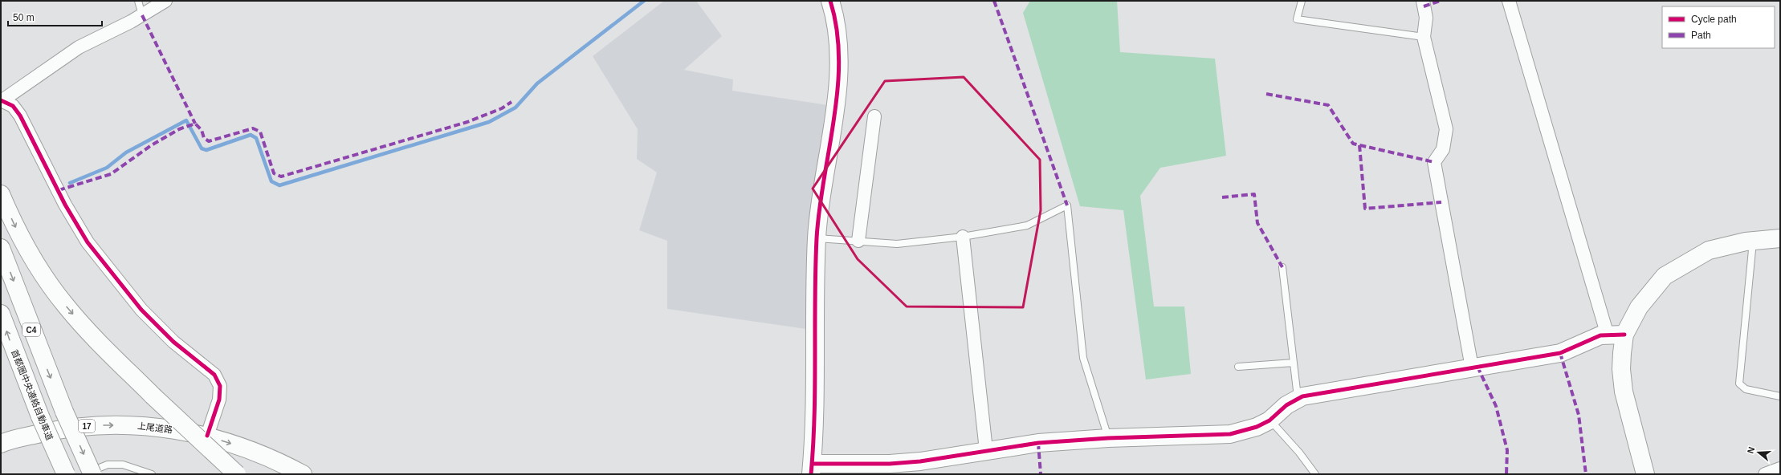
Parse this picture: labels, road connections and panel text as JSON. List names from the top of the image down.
{
  "streets": {
    "main road": [
      "C4",
      "首都圏中央連絡自動車道",
      "17",
      "上尾道路"
    ]
  },
  "one_way": ["上尾道路"],
  "legend": ["Cycle path", "Path"],
  "scale_bar": "50 m",
  "north": "left"
}
